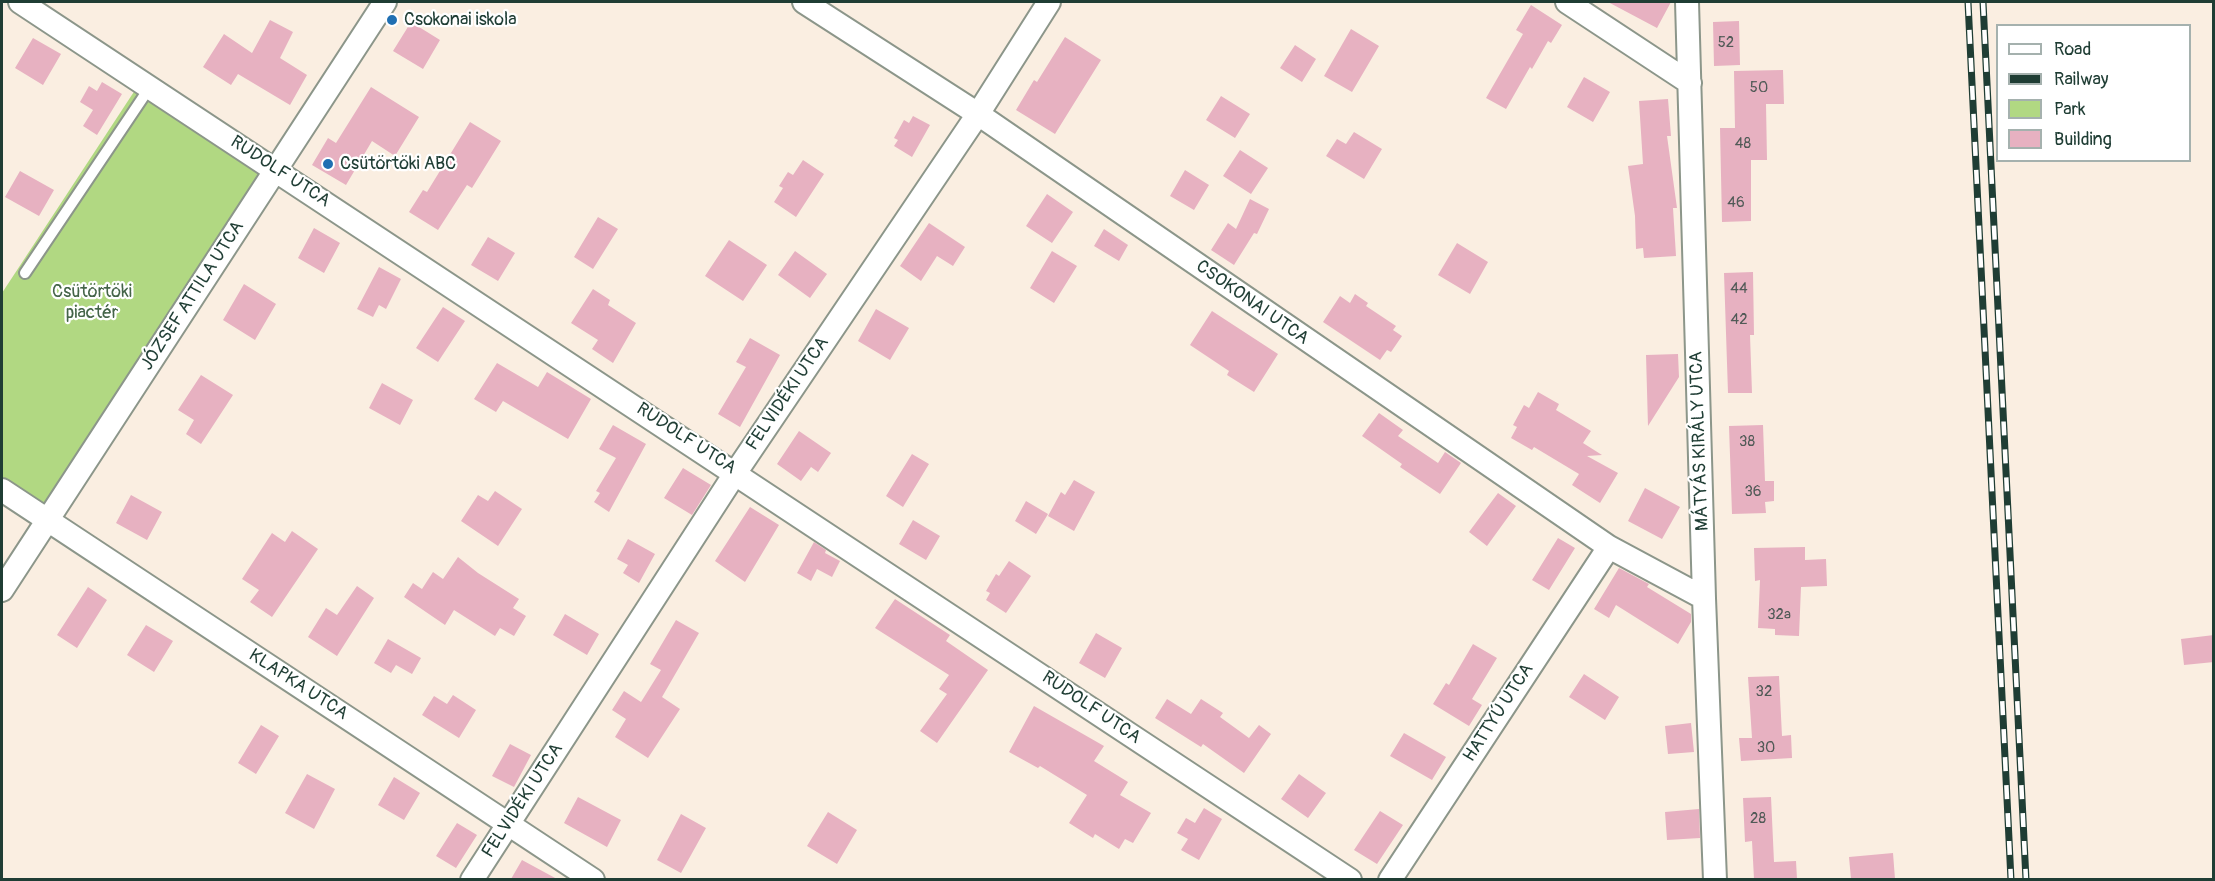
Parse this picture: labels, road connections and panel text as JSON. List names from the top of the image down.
{
  "streets": {
    "street": [
      "RUDOLF UTCA",
      "JÓZSEF ATTILA UTCA",
      "CSOKONAI UTCA",
      "FELVIDÉKI UTCA",
      "MÁTYÁS KIRÁLY UTCA",
      "KLAPKA UTCA",
      "HATTYÚ UTCA"
    ]
  },
  "crossings": [
    ["RUDOLF UTCA", "JÓZSEF ATTILA UTCA"],
    ["RUDOLF UTCA", "FELVIDÉKI UTCA"],
    ["JÓZSEF ATTILA UTCA", "KLAPKA UTCA"],
    ["CSOKONAI UTCA", "FELVIDÉKI UTCA"],
    ["CSOKONAI UTCA", "MÁTYÁS KIRÁLY UTCA"],
    ["CSOKONAI UTCA", "HATTYÚ UTCA"],
    ["FELVIDÉKI UTCA", "KLAPKA UTCA"]
  ],
  "parks": ["Csütörtöki piactér"],
  "places": ["Csokonai iskola", "Csütörtöki ABC"],
  "house_numbers": [
    "52",
    "50",
    "48",
    "46",
    "44",
    "42",
    "38",
    "36",
    "32a",
    "32",
    "30",
    "28"
  ],
  "legend": [
    "Road",
    "Railway",
    "Park",
    "Building"
  ]
}
